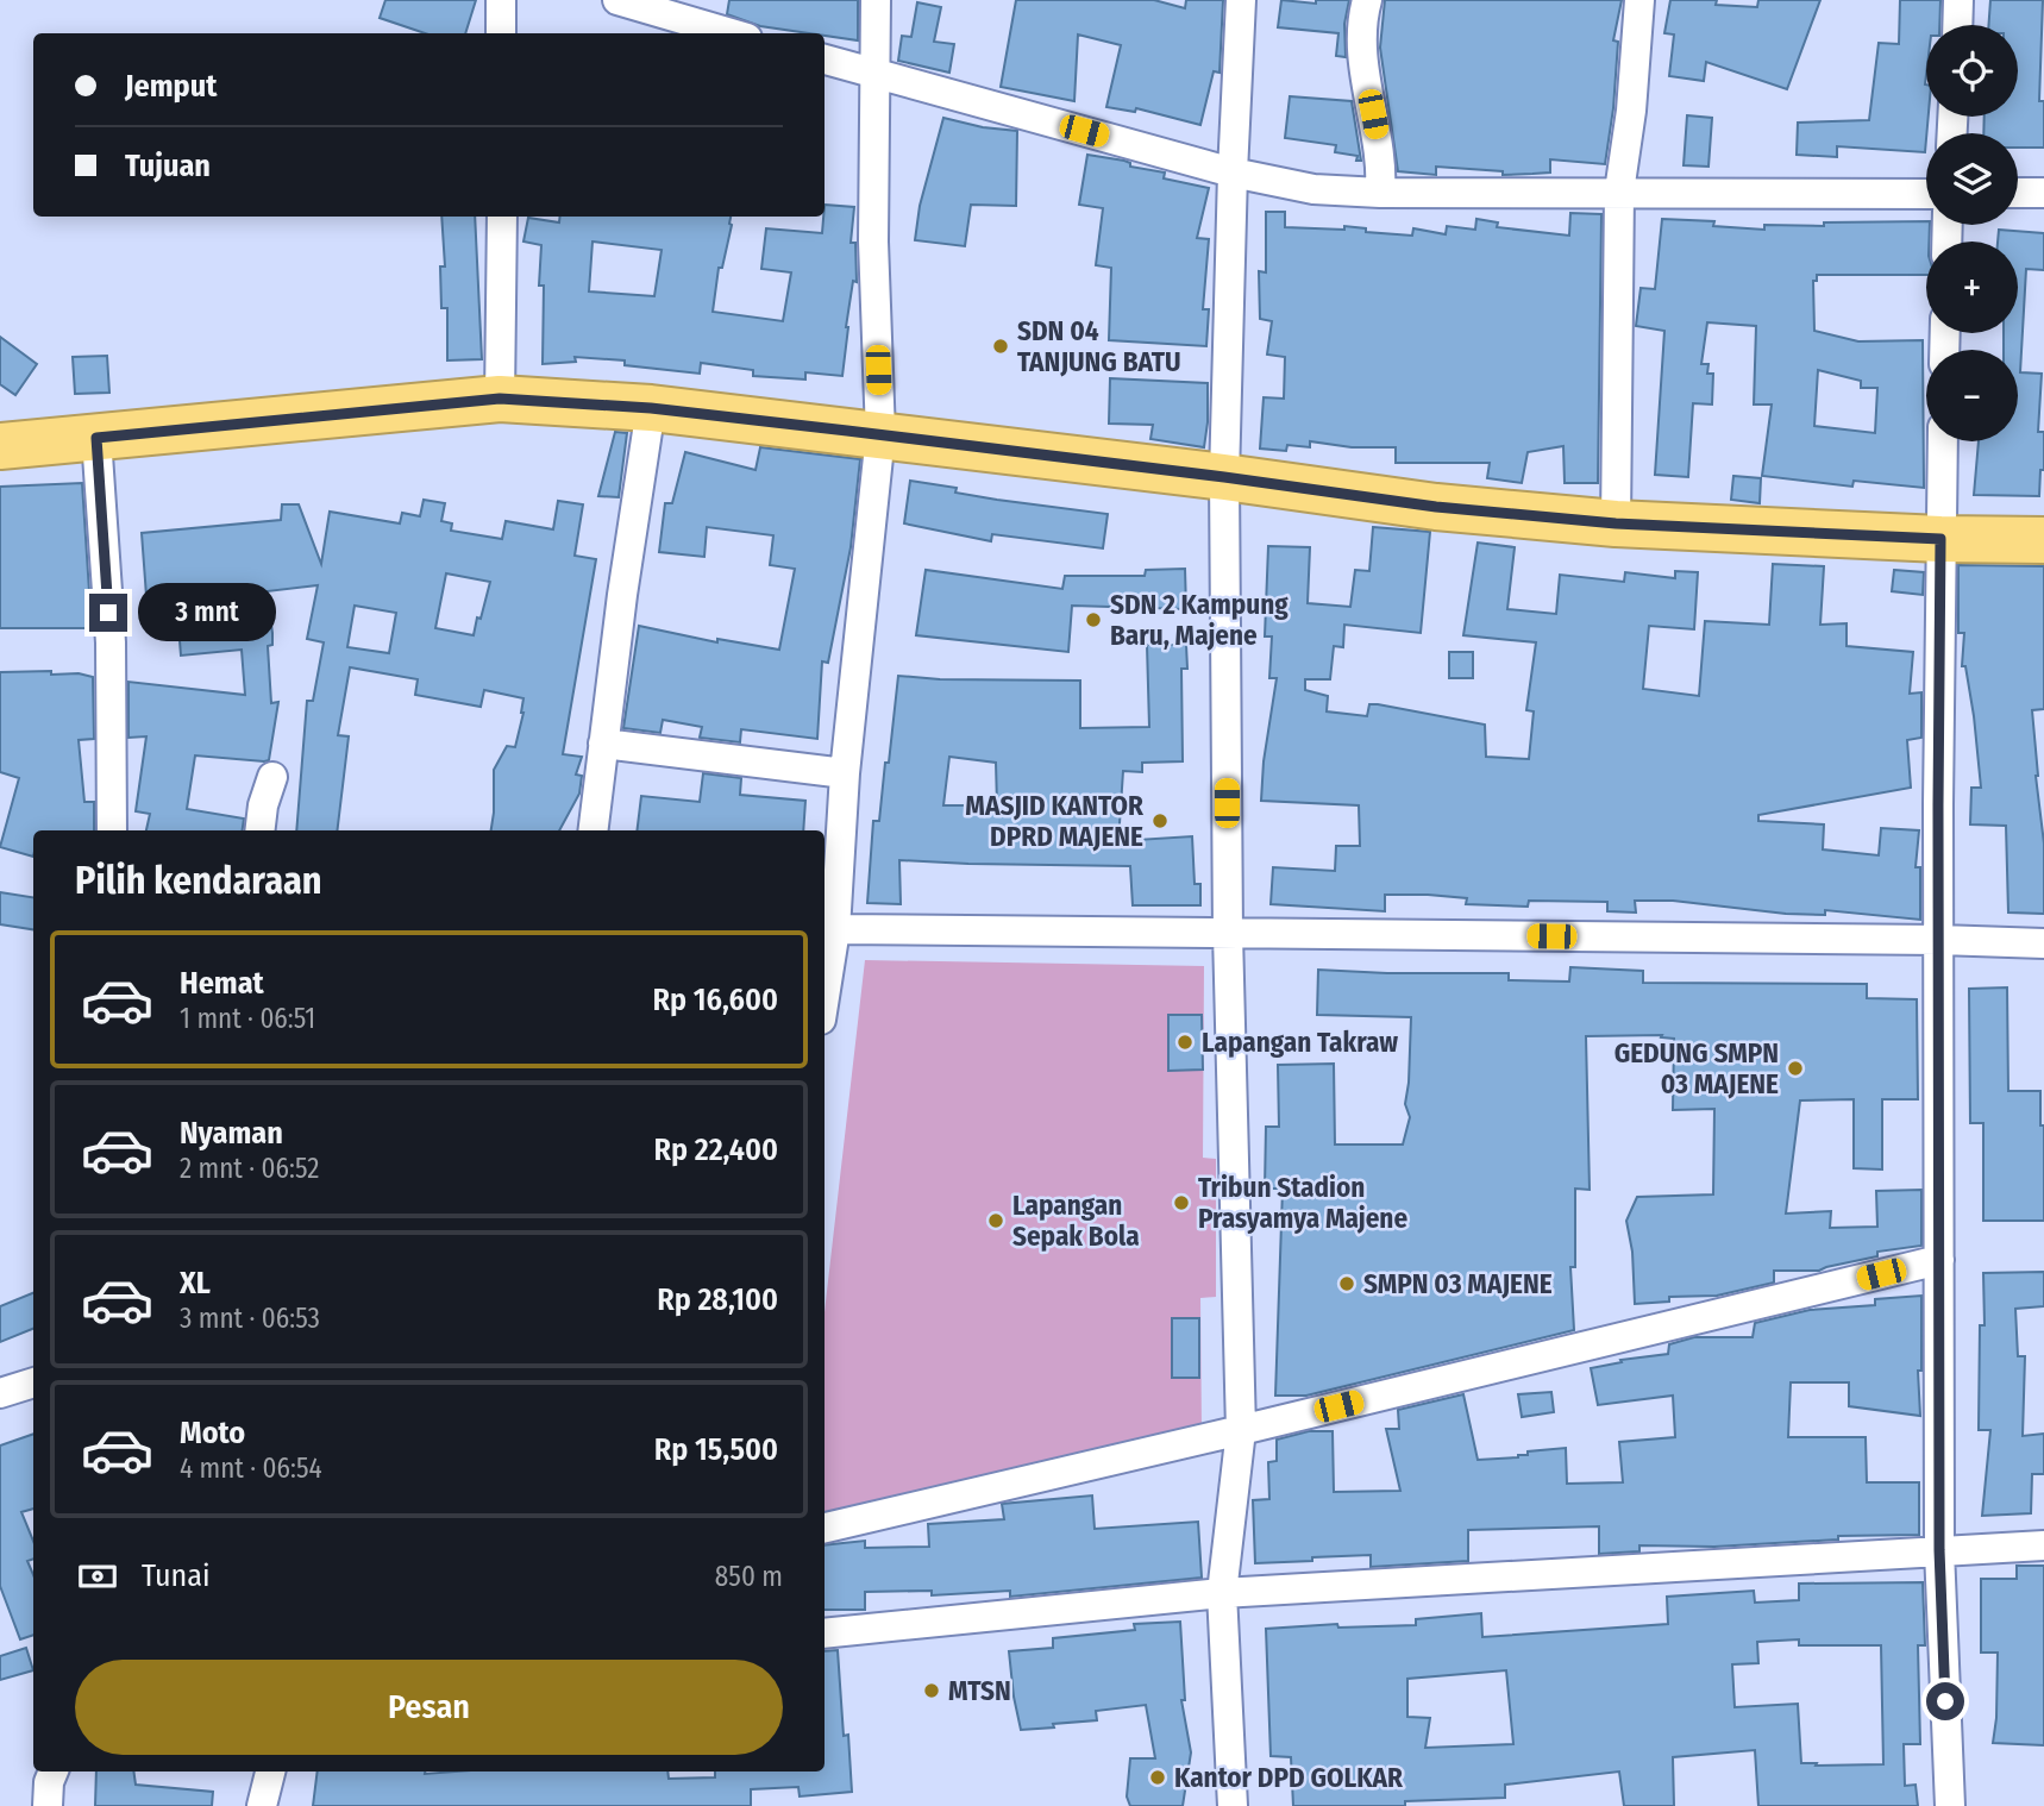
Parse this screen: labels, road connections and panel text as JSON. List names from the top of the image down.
{
  "places": [
    "SDN 04 TANJUNG BATU",
    "SDN 2 Kampung Baru, Majene",
    "MASJID KANTOR DPRD MAJENE",
    "Lapangan Takraw",
    "GEDUNG SMPN 03 MAJENE",
    "Tribun Stadion Prasyamya Majene",
    "Lapangan Sepak Bola",
    "SMPN 03 MAJENE",
    "MTSN",
    "Kantor DPD GOLKAR"
  ],
  "page": {
    "map_buttons": ["+", "−"],
    "banner": ["Jemput", "Tujuan"],
    "bubble": "3 mnt",
    "heading": "Pilih kendaraan",
    "list": [
      {
        "name": "Hemat",
        "note": "1 mnt · 06:51",
        "value": "Rp 16,600"
      },
      {
        "name": "Nyaman",
        "note": "2 mnt · 06:52",
        "value": "Rp 22,400"
      },
      {
        "name": "XL",
        "note": "3 mnt · 06:53",
        "value": "Rp 28,100"
      },
      {
        "name": "Moto",
        "note": "4 mnt · 06:54",
        "value": "Rp 15,500"
      }
    ],
    "pay": ["Tunai", "850 m"],
    "buttons": "Pesan"
  }
}
